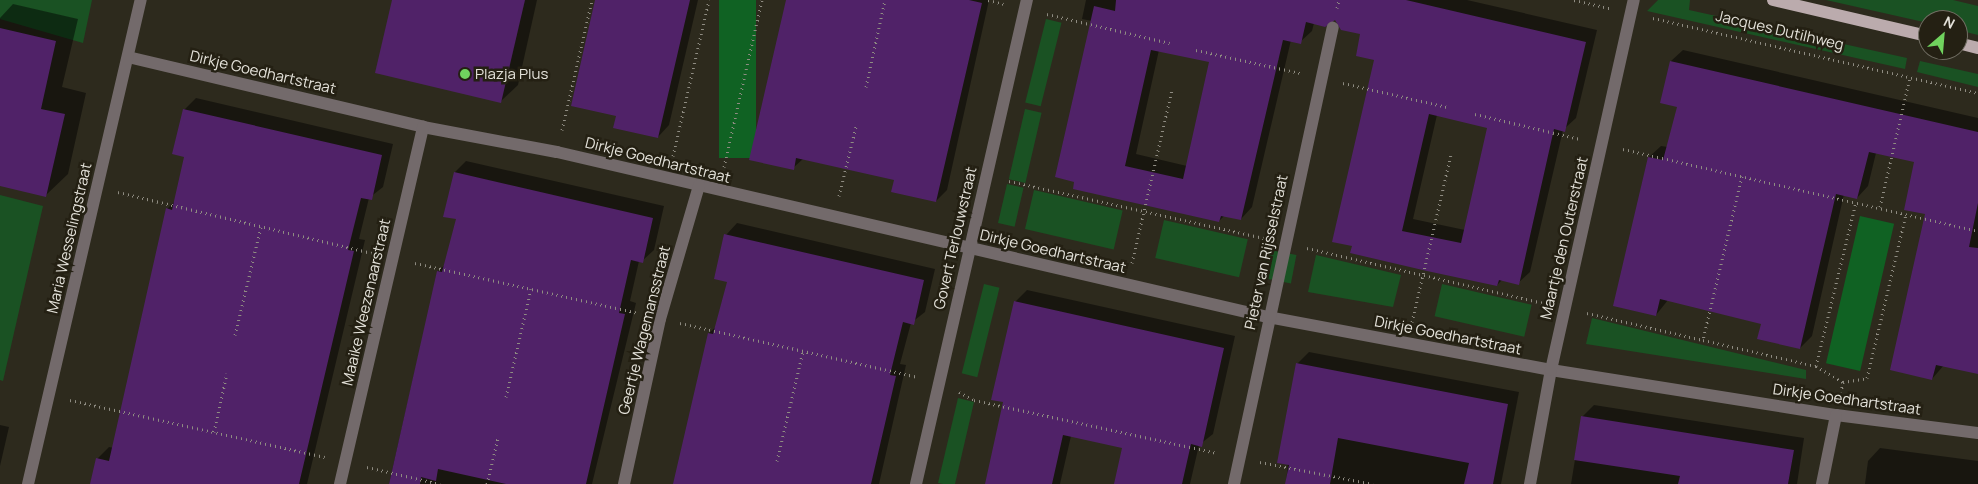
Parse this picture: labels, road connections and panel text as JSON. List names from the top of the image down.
{
  "streets": {
    "main road": ["Jacques Dutilhweg"],
    "street": [
      "Dirkje Goedhartstraat",
      "Maria Wesselingstraat",
      "Govert Terlouwstraat",
      "Maartje den Outerstraat",
      "Pieter van Rijsselstraat",
      "Maaike Weezenaarstraat",
      "Geertje Wagemansstraat"
    ]
  },
  "crossings": [
    ["Jacques Dutilhweg", "Maartje den Outerstraat"],
    ["Dirkje Goedhartstraat", "Maria Wesselingstraat"],
    ["Dirkje Goedhartstraat", "Govert Terlouwstraat"],
    ["Dirkje Goedhartstraat", "Maartje den Outerstraat"],
    ["Dirkje Goedhartstraat", "Pieter van Rijsselstraat"],
    ["Dirkje Goedhartstraat", "Maaike Weezenaarstraat"],
    ["Dirkje Goedhartstraat", "Geertje Wagemansstraat"]
  ],
  "places": ["Plazja Plus"],
  "north": "top right"
}
